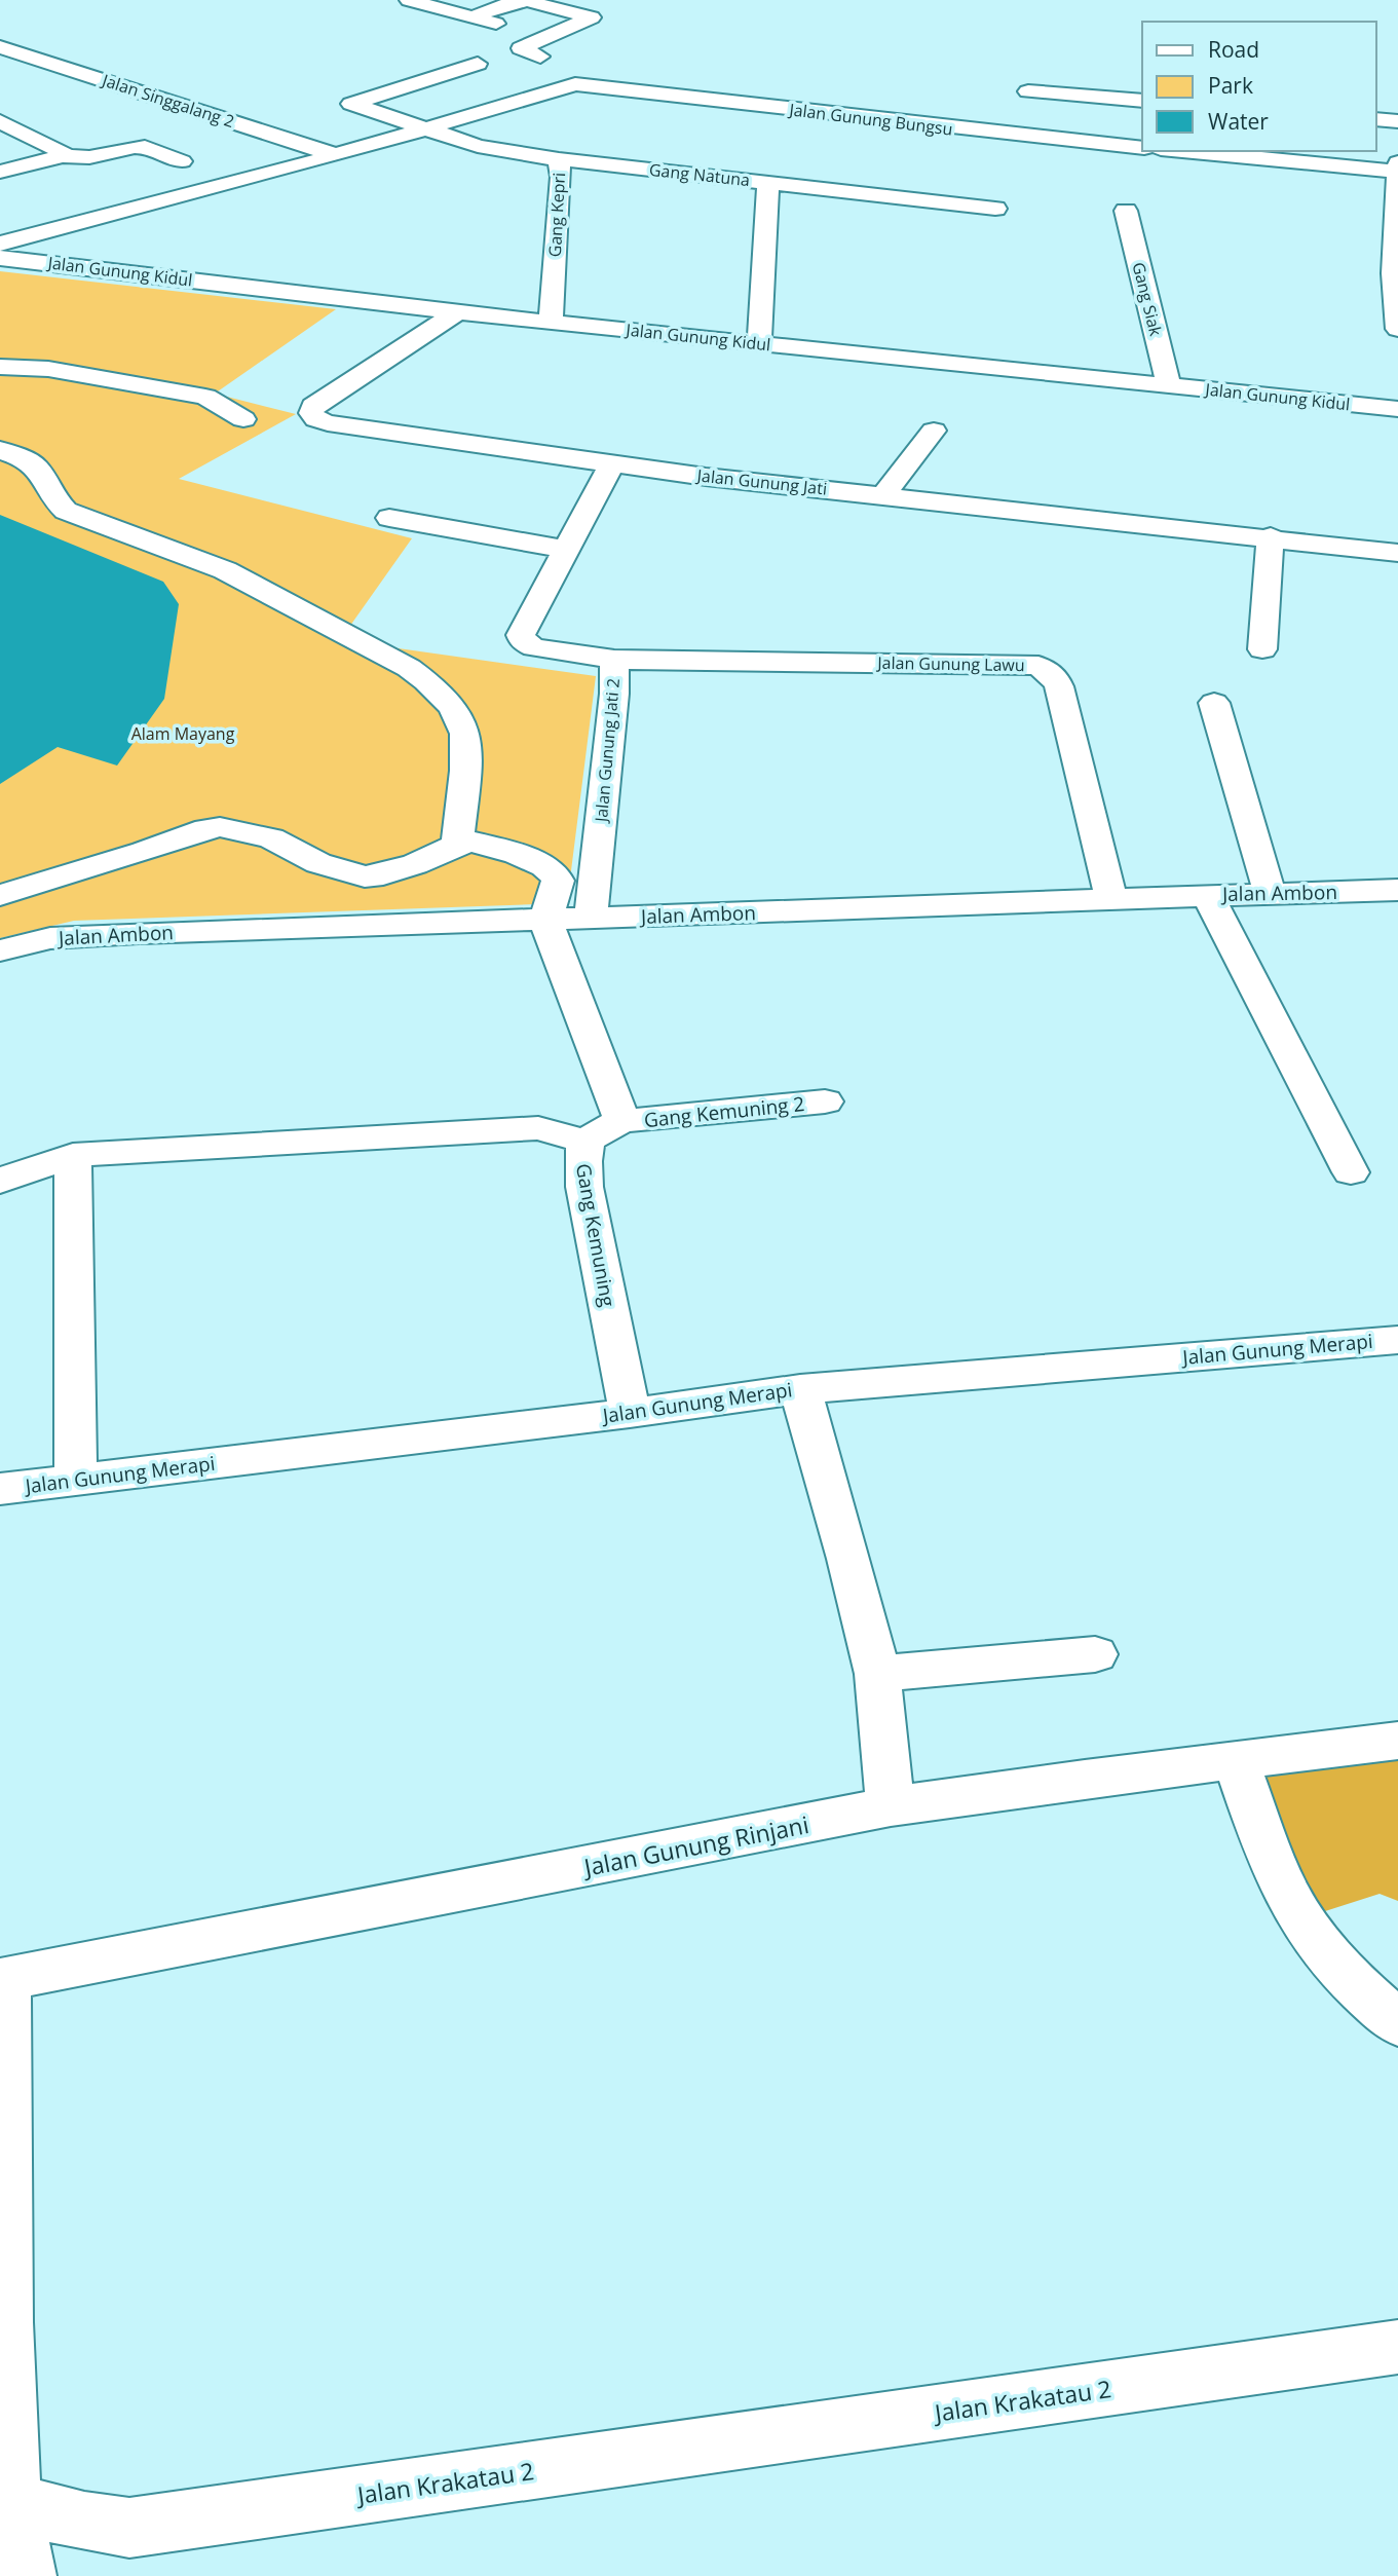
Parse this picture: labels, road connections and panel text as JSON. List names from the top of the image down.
{
  "streets": {
    "street": [
      "Jalan Singgalang 2",
      "Jalan Gunung Bungsu",
      "Gang Natuna",
      "Gang Kepri",
      "Jalan Gunung Kidul",
      "Gang Siak",
      "Jalan Gunung Jati",
      "Jalan Gunung Lawu",
      "Jalan Gunung Jati 2",
      "Jalan Ambon",
      "Gang Kemuning 2",
      "Gang Kemuning",
      "Jalan Gunung Merapi",
      "Jalan Gunung Rinjani",
      "Jalan Krakatau 2"
    ]
  },
  "crossings": [
    ["Jalan Singgalang 2", "Jalan Gunung Bungsu"],
    ["Jalan Gunung Bungsu", "Gang Kepri"],
    ["Gang Natuna", "Gang Kepri"],
    ["Gang Natuna", "Jalan Gunung Kidul"],
    ["Gang Kepri", "Jalan Gunung Kidul"],
    ["Jalan Gunung Kidul", "Gang Siak"],
    ["Jalan Gunung Kidul", "Jalan Gunung Jati"],
    ["Jalan Gunung Jati", "Jalan Gunung Jati 2"],
    ["Jalan Gunung Lawu", "Jalan Gunung Jati 2"],
    ["Jalan Gunung Lawu", "Jalan Ambon"],
    ["Jalan Gunung Jati 2", "Jalan Ambon"],
    ["Gang Kemuning 2", "Gang Kemuning"],
    ["Gang Kemuning", "Jalan Gunung Merapi"]
  ],
  "parks": ["Alam Mayang"],
  "legend": ["Road", "Park", "Water"]
}
